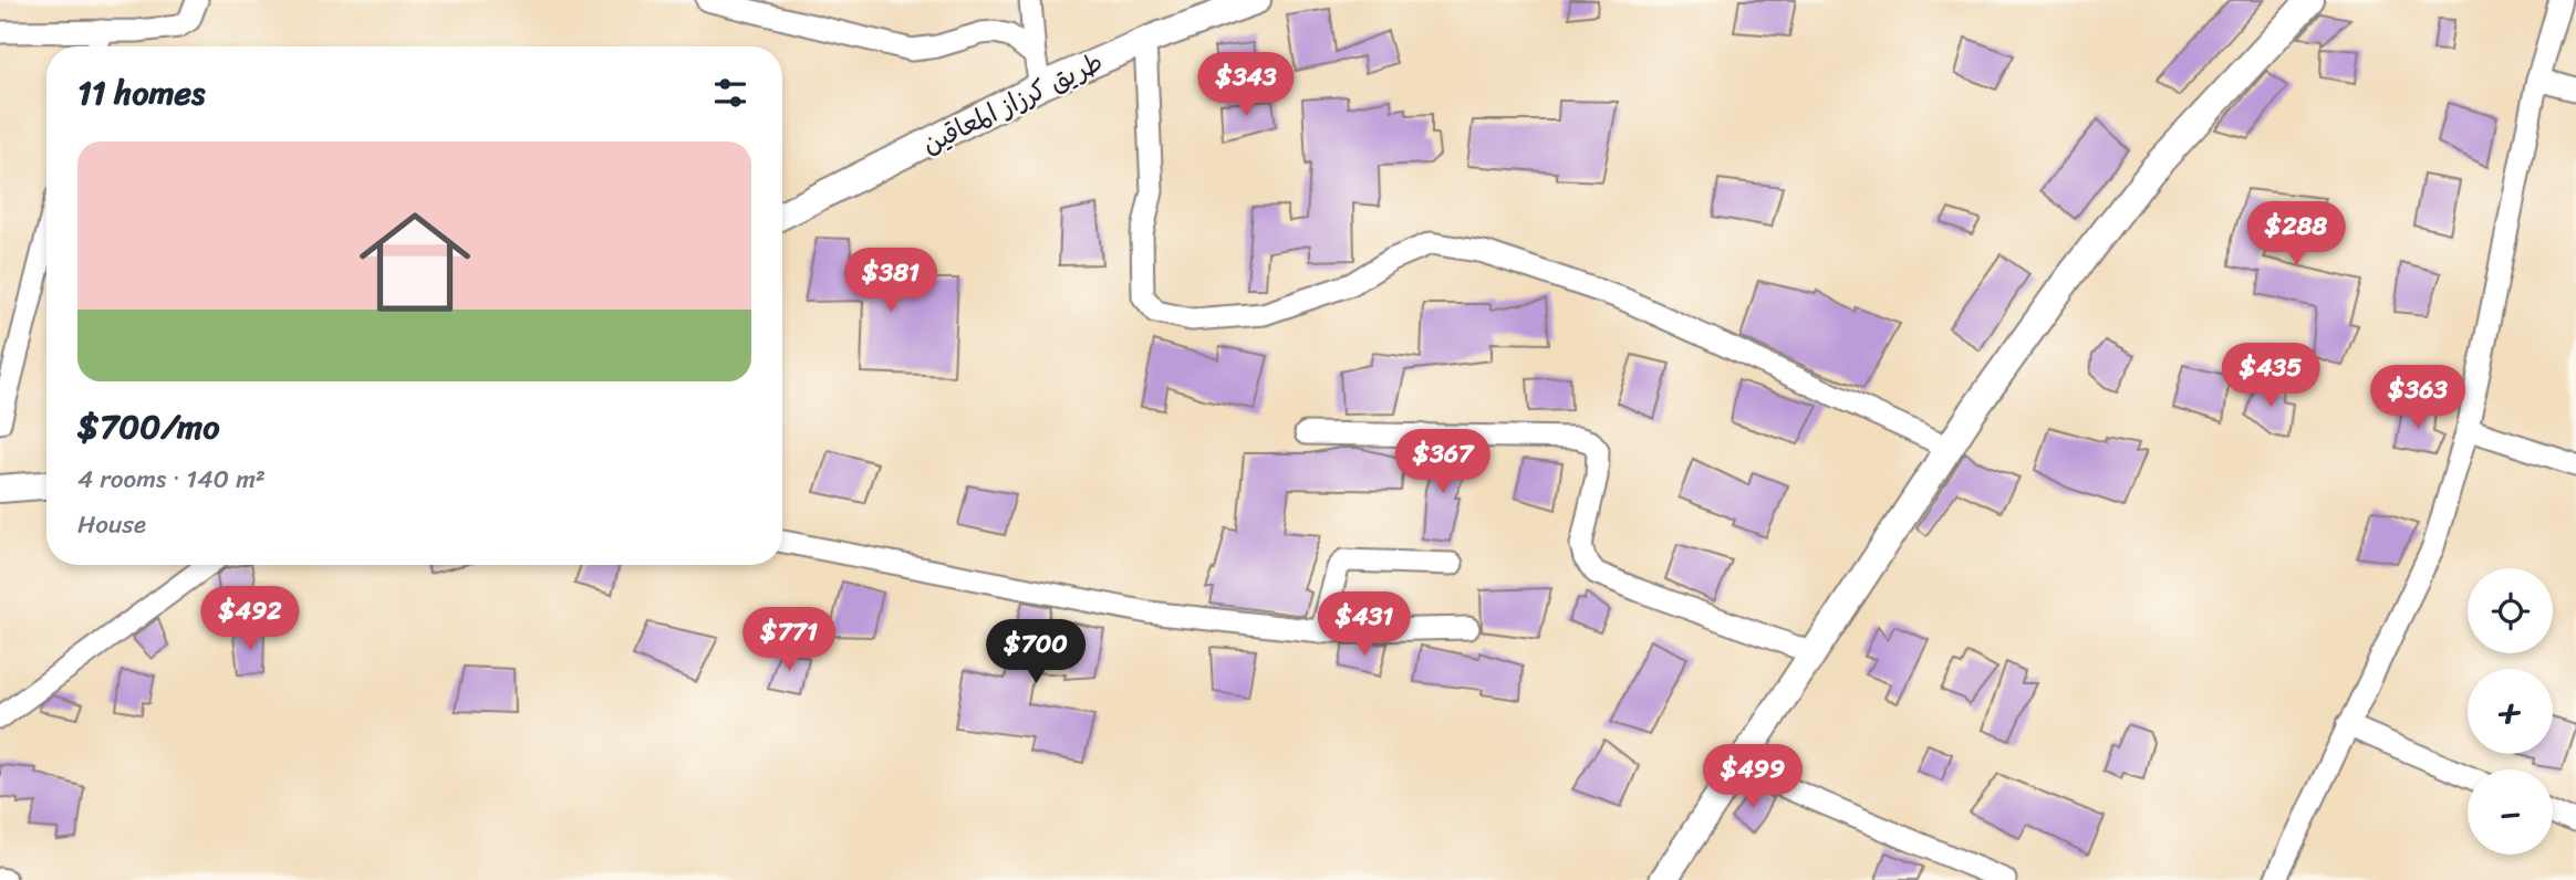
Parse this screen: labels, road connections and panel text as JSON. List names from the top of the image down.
{
  "streets": {
    "street": ["طريق كرزاز المعاقين"]
  },
  "page": {
    "heading": "11 homes",
    "price": [
      "$343",
      "$288",
      "$381",
      "$435",
      "$363",
      "$367",
      "$492",
      "$431",
      "$771",
      "$700",
      "$499"
    ],
    "list": [
      {
        "name": "$700/mo",
        "note": "4 rooms · 140 m² · House"
      }
    ],
    "map_buttons": ["+", "−"]
  }
}
